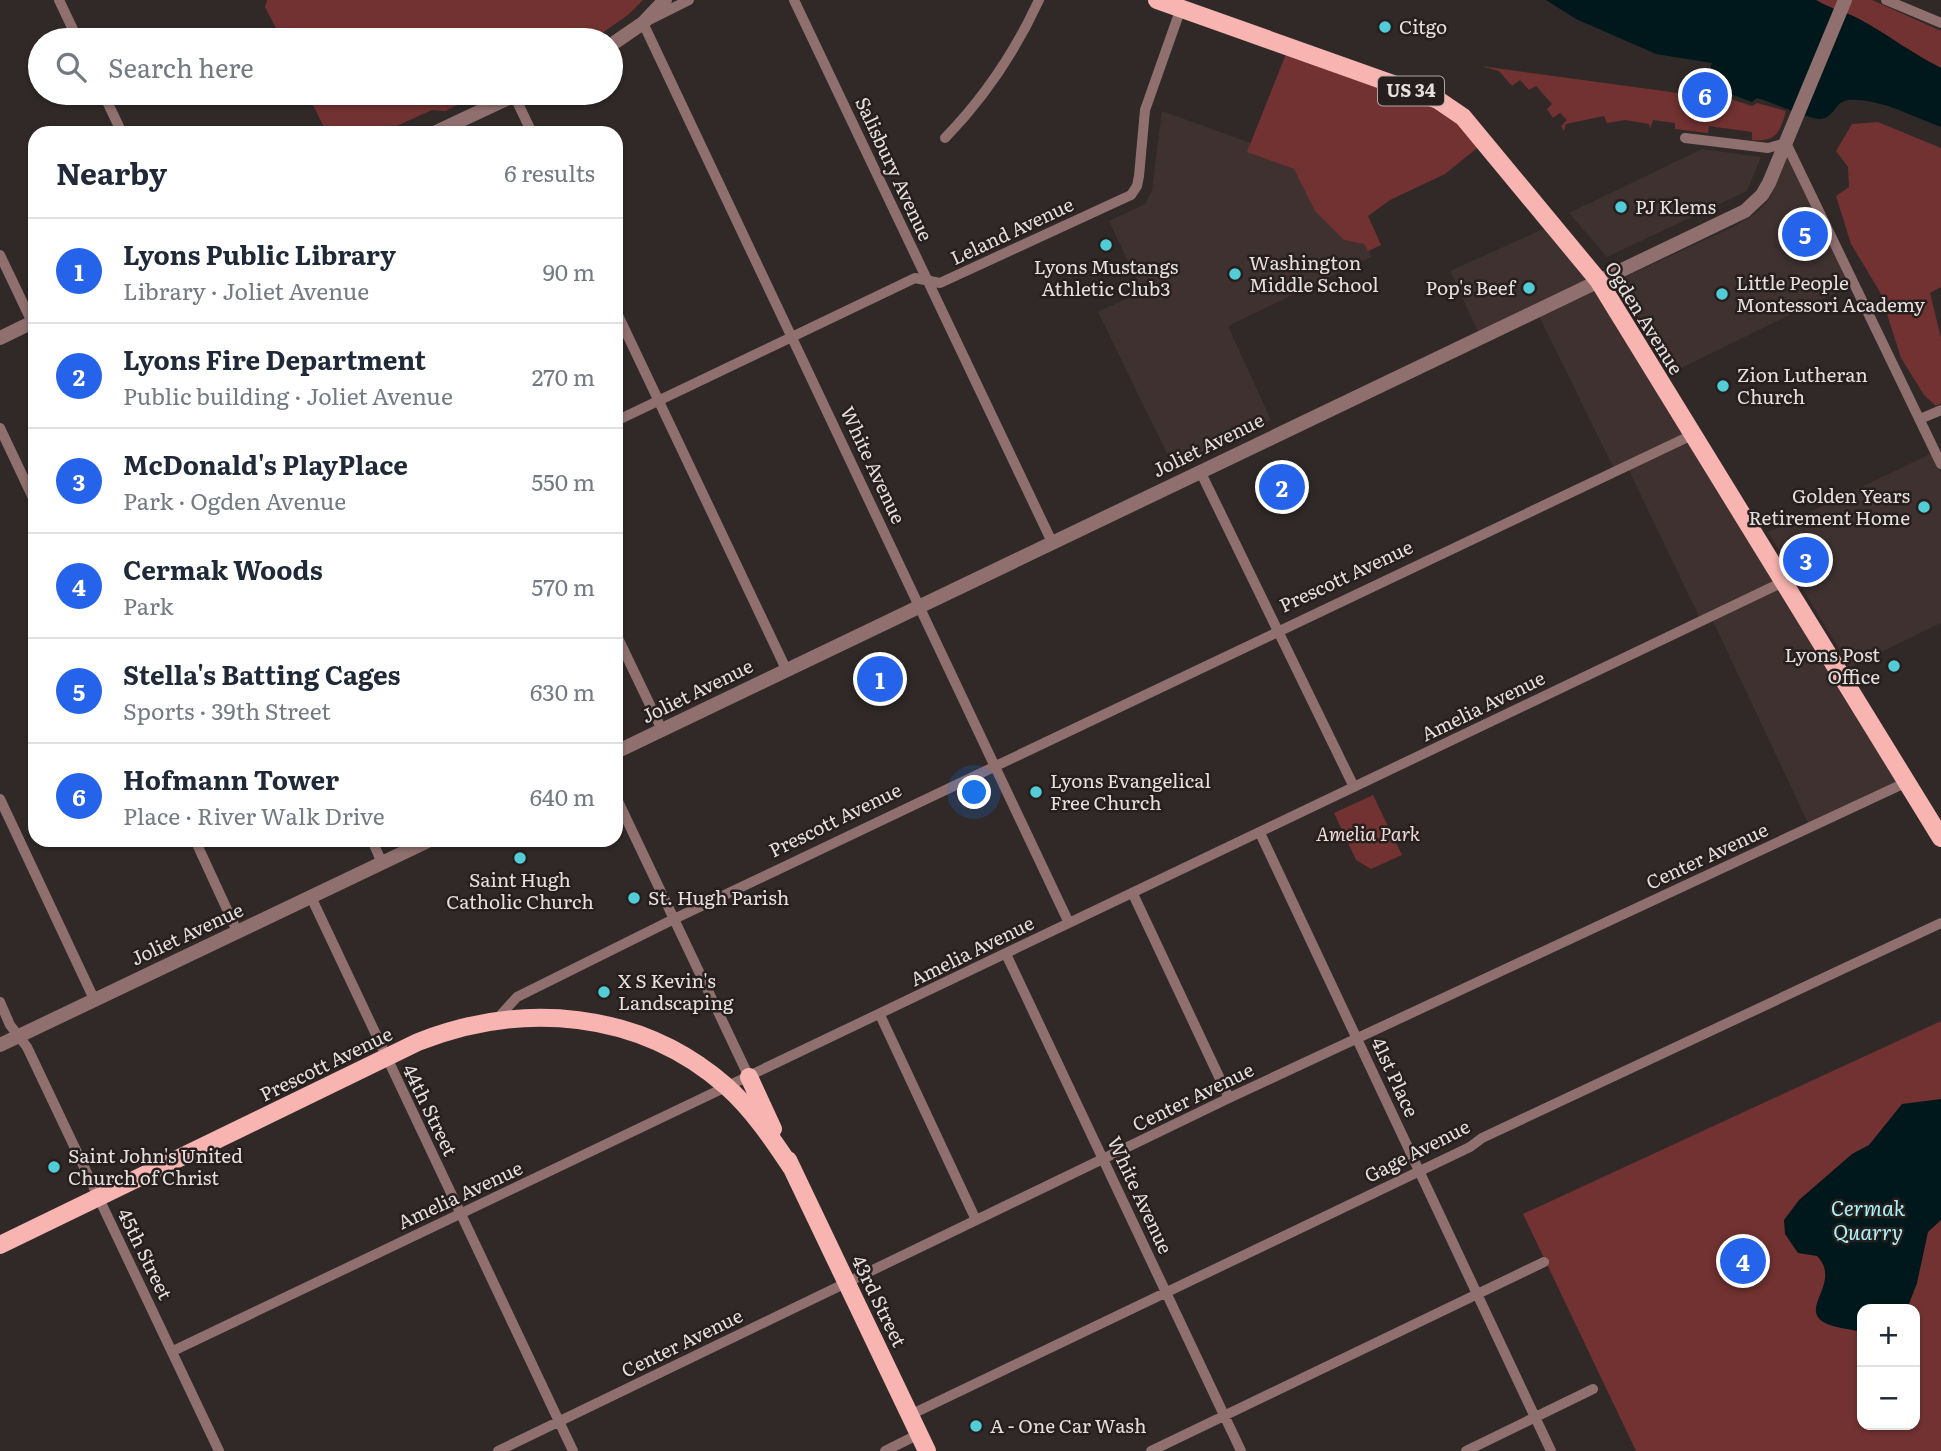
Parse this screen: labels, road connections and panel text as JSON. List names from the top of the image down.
{
  "streets": {
    "main road": [
      "US 34",
      "Ogden Avenue",
      "Prescott Avenue",
      "43rd Street"
    ],
    "street": [
      "Salisbury Avenue",
      "Leland Avenue",
      "Joliet Avenue",
      "White Avenue",
      "Amelia Avenue",
      "Center Avenue",
      "41st Place",
      "44th Street",
      "Gage Avenue",
      "45th Street"
    ]
  },
  "crossings": [
    ["Salisbury Avenue", "Leland Avenue"],
    ["Salisbury Avenue", "Joliet Avenue"],
    ["Leland Avenue", "Ogden Avenue"],
    ["Leland Avenue", "White Avenue"],
    ["Ogden Avenue", "Joliet Avenue"],
    ["Ogden Avenue", "Prescott Avenue"],
    ["Ogden Avenue", "Amelia Avenue"],
    ["Ogden Avenue", "Center Avenue"],
    ["Joliet Avenue", "White Avenue"],
    ["Joliet Avenue", "44th Street"],
    ["Joliet Avenue", "45th Street"],
    ["White Avenue", "Prescott Avenue"],
    ["White Avenue", "Amelia Avenue"],
    ["White Avenue", "Center Avenue"],
    ["White Avenue", "Gage Avenue"],
    ["Prescott Avenue", "44th Street"],
    ["Prescott Avenue", "45th Street"],
    ["Amelia Avenue", "41st Place"],
    ["Amelia Avenue", "44th Street"],
    ["Amelia Avenue", "45th Street"],
    ["Center Avenue", "41st Place"],
    ["Center Avenue", "44th Street"],
    ["Center Avenue", "43rd Street"],
    ["41st Place", "Gage Avenue"],
    ["Gage Avenue", "43rd Street"]
  ],
  "water": ["Cermak Quarry"],
  "parks": ["Amelia Park"],
  "places": [
    "Citgo",
    "PJ Klems",
    "Lyons Mustangs Athletic Club3",
    "Washington Middle School",
    "Pop's Beef",
    "Little People Montessori Academy",
    "Zion Lutheran Church",
    "Golden Years Retirement Home",
    "Lyons Post Office",
    "Lyons Evangelical Free Church",
    "Saint Hugh Catholic Church",
    "St. Hugh Parish",
    "X S Kevin's Landscaping",
    "Saint John's United Church of Christ",
    "A - One Car Wash"
  ],
  "page": {
    "search": "Search here",
    "pins": [
      "6",
      "5",
      "2",
      "3",
      "1",
      "4"
    ],
    "heading": ["Nearby", "6 results"],
    "list": [
      {
        "mark": "1",
        "name": "Lyons Public Library",
        "note": "Library · Joliet Avenue",
        "value": "90 m"
      },
      {
        "mark": "2",
        "name": "Lyons Fire Department",
        "note": "Public building · Joliet Avenue",
        "value": "270 m"
      },
      {
        "mark": "3",
        "name": "McDonald's PlayPlace",
        "note": "Park · Ogden Avenue",
        "value": "550 m"
      },
      {
        "mark": "4",
        "name": "Cermak Woods",
        "note": "Park",
        "value": "570 m"
      },
      {
        "mark": "5",
        "name": "Stella's Batting Cages",
        "note": "Sports · 39th Street",
        "value": "630 m"
      },
      {
        "mark": "6",
        "name": "Hofmann Tower",
        "note": "Place · River Walk Drive",
        "value": "640 m"
      }
    ],
    "map_buttons": ["+", "−"]
  }
}
